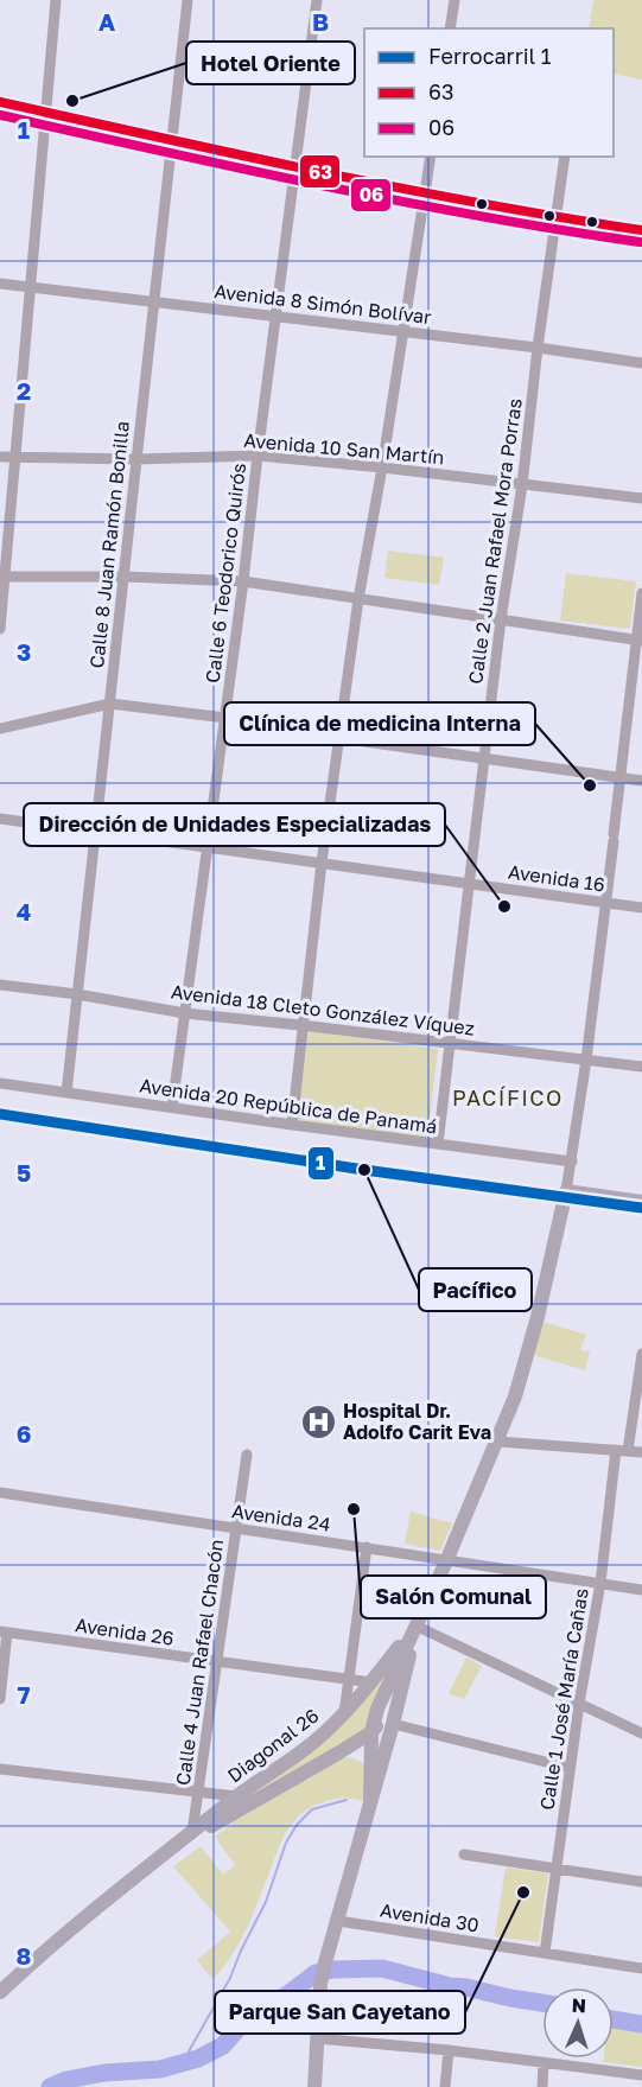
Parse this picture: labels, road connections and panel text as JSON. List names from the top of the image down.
{
  "streets": {
    "main road": ["Diagonal 26"],
    "street": [
      "Avenida 8 Simón Bolívar",
      "Avenida 10 San Martín",
      "Calle 2 Juan Rafael Mora Porras",
      "Calle 8 Juan Ramón Bonilla",
      "Calle 6 Teodorico Quirós",
      "Avenida 16",
      "Avenida 18 Cleto González Víquez",
      "Avenida 20 República de Panamá",
      "Avenida 24",
      "Avenida 26",
      "Calle 4 Juan Rafael Chacón",
      "Calle 1 José María Cañas",
      "Avenida 30"
    ]
  },
  "crossings": [
    ["Avenida 8 Simón Bolívar", "Calle 2 Juan Rafael Mora Porras"],
    ["Avenida 8 Simón Bolívar", "Calle 8 Juan Ramón Bonilla"],
    ["Avenida 8 Simón Bolívar", "Calle 6 Teodorico Quirós"],
    ["Avenida 10 San Martín", "Calle 2 Juan Rafael Mora Porras"],
    ["Avenida 10 San Martín", "Calle 8 Juan Ramón Bonilla"],
    ["Avenida 10 San Martín", "Calle 6 Teodorico Quirós"],
    ["Calle 2 Juan Rafael Mora Porras", "Avenida 16"],
    ["Calle 2 Juan Rafael Mora Porras", "Avenida 18 Cleto González Víquez"],
    ["Calle 2 Juan Rafael Mora Porras", "Avenida 20 República de Panamá"],
    ["Calle 8 Juan Ramón Bonilla", "Avenida 16"],
    ["Calle 8 Juan Ramón Bonilla", "Avenida 18 Cleto González Víquez"],
    ["Calle 8 Juan Ramón Bonilla", "Avenida 20 República de Panamá"],
    ["Calle 6 Teodorico Quirós", "Avenida 16"],
    ["Calle 6 Teodorico Quirós", "Avenida 18 Cleto González Víquez"],
    ["Calle 6 Teodorico Quirós", "Avenida 20 República de Panamá"],
    ["Avenida 24", "Calle 4 Juan Rafael Chacón"],
    ["Avenida 24", "Calle 1 José María Cañas"],
    ["Avenida 26", "Calle 4 Juan Rafael Chacón"],
    ["Avenida 26", "Diagonal 26"],
    ["Calle 4 Juan Rafael Chacón", "Diagonal 26"],
    ["Calle 1 José María Cañas", "Avenida 30"]
  ],
  "districts": ["PACÍFICO"],
  "places": {
    "other": [
      "Hotel Oriente",
      "Clínica de medicina Interna",
      "Dirección de Unidades Especializadas",
      "Pacífico",
      "Salón Comunal",
      "Parque San Cayetano"
    ],
    "hospital": ["Hospital Dr. Adolfo Carit Eva"]
  },
  "lines": ["transit line 63", "transit line 06", "rail line 1"],
  "legend": ["Ferrocarril 1", "63", "06"],
  "north": "top",
  "grid": {
    "columns": ["A", "B"],
    "rows": [
      "1",
      "2",
      "3",
      "4",
      "5",
      "6",
      "7",
      "8"
    ]
  }
}
